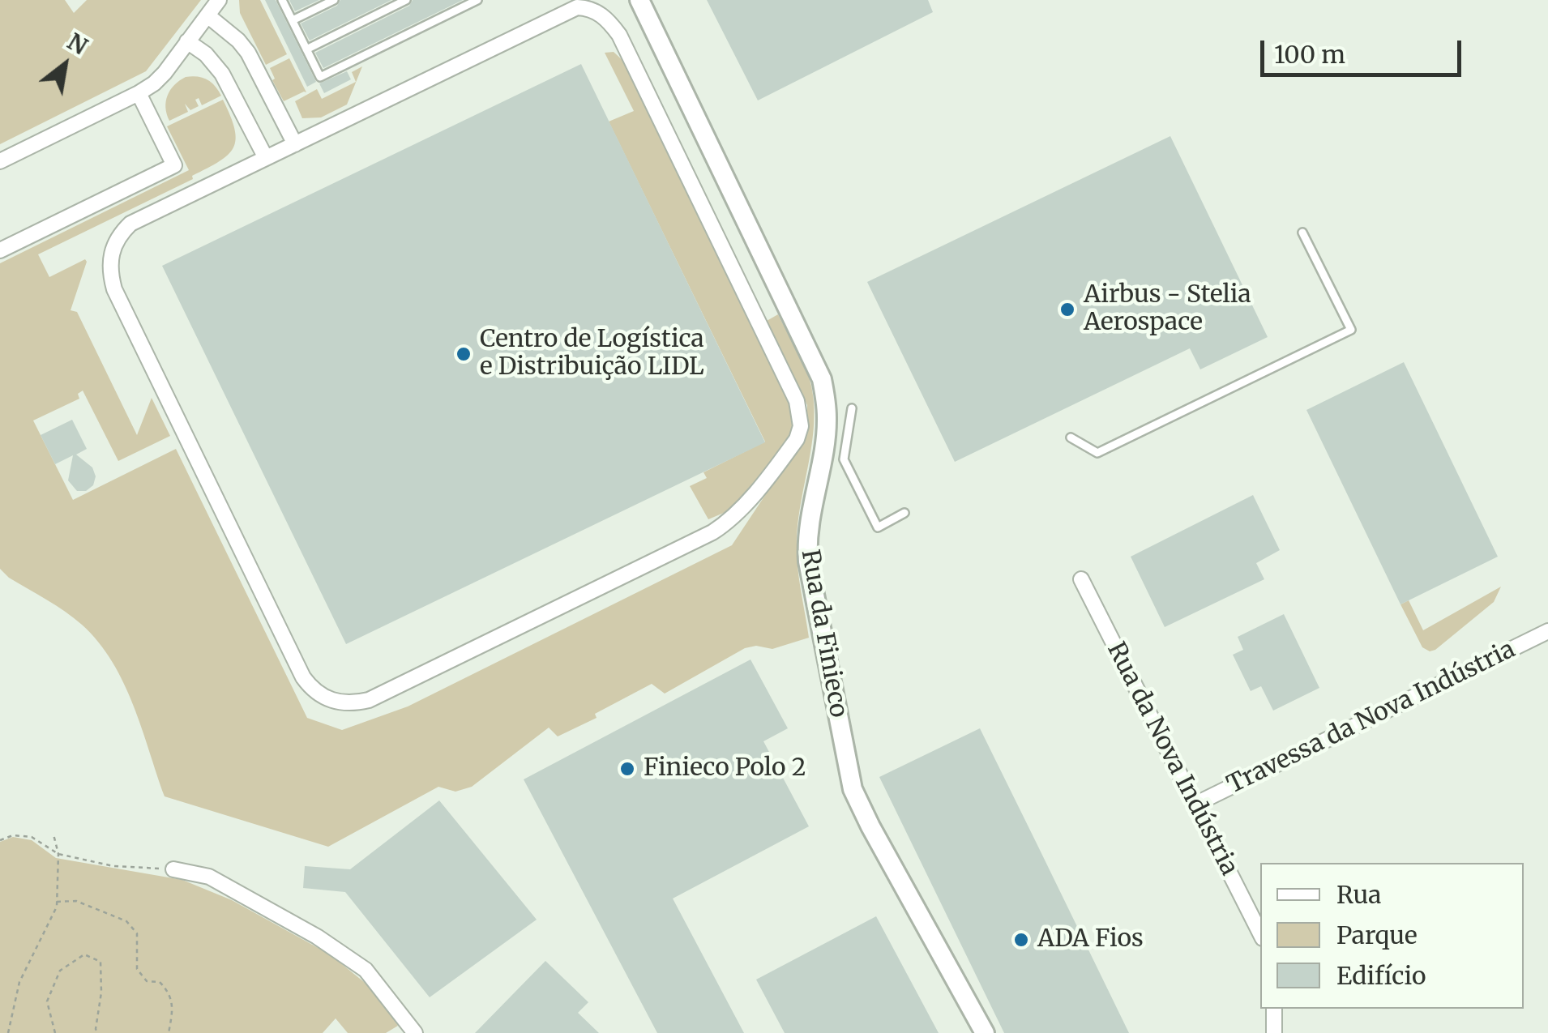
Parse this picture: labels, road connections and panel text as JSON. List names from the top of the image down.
{
  "streets": {
    "street": ["Rua da Finieco", "Travessa da Nova Indústria", "Rua da Nova Indústria"]
  },
  "crossings": [
    ["Travessa da Nova Indústria", "Rua da Nova Indústria"]
  ],
  "places": [
    "Airbus - Stelia Aerospace",
    "Centro de Logística e Distribuição LIDL",
    "Finieco Polo 2",
    "ADA Fios"
  ],
  "legend": ["Rua", "Parque", "Edifício"],
  "scale_bar": "100 m",
  "north": "top right"
}
